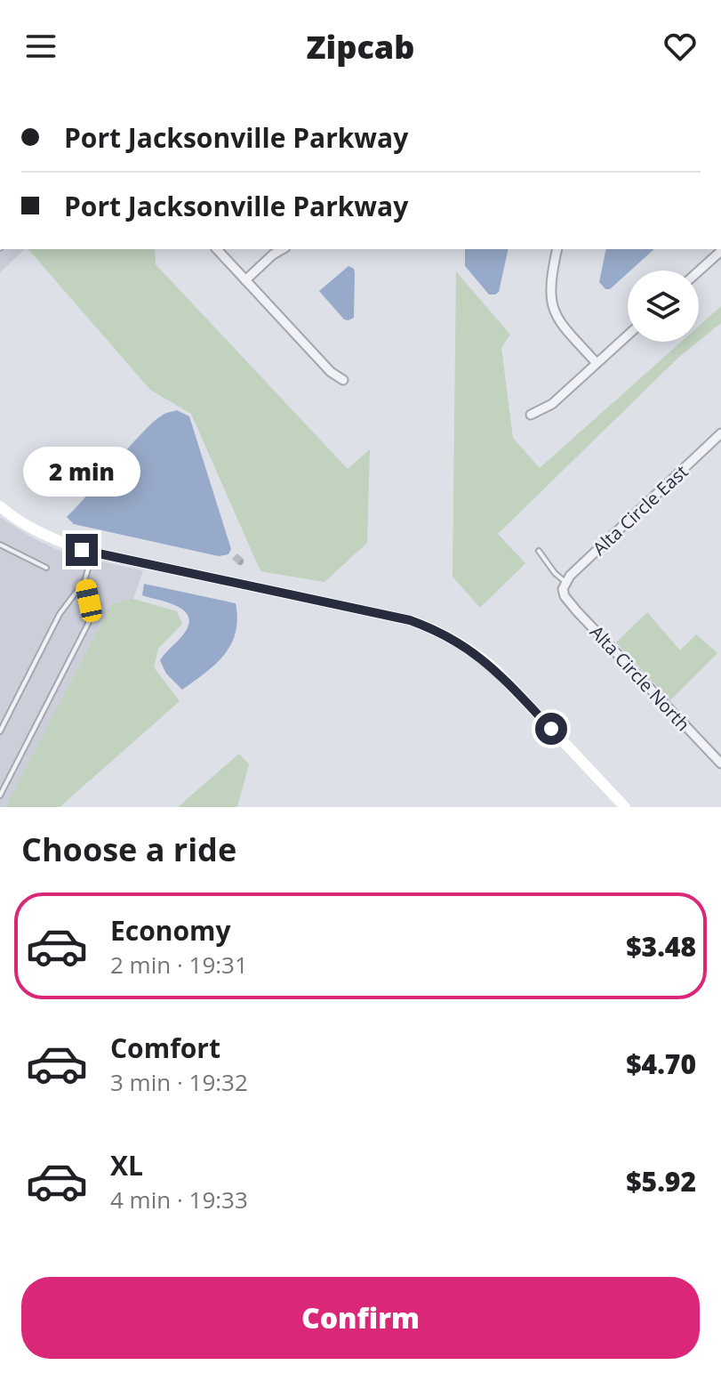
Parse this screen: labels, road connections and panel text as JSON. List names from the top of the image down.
{
  "streets": {
    "street": ["Alta Circle East", "Alta Circle North"]
  },
  "crossings": [
    ["Alta Circle East", "Alta Circle North"]
  ],
  "page": {
    "header": "Zipcab",
    "banner": ["Port Jacksonville Parkway", "Port Jacksonville Parkway"],
    "bubble": "2 min",
    "heading": "Choose a ride",
    "list": [
      {
        "name": "Economy",
        "note": "2 min · 19:31",
        "value": "$3.48"
      },
      {
        "name": "Comfort",
        "note": "3 min · 19:32",
        "value": "$4.70"
      },
      {
        "name": "XL",
        "note": "4 min · 19:33",
        "value": "$5.92"
      }
    ],
    "buttons": "Confirm"
  }
}
